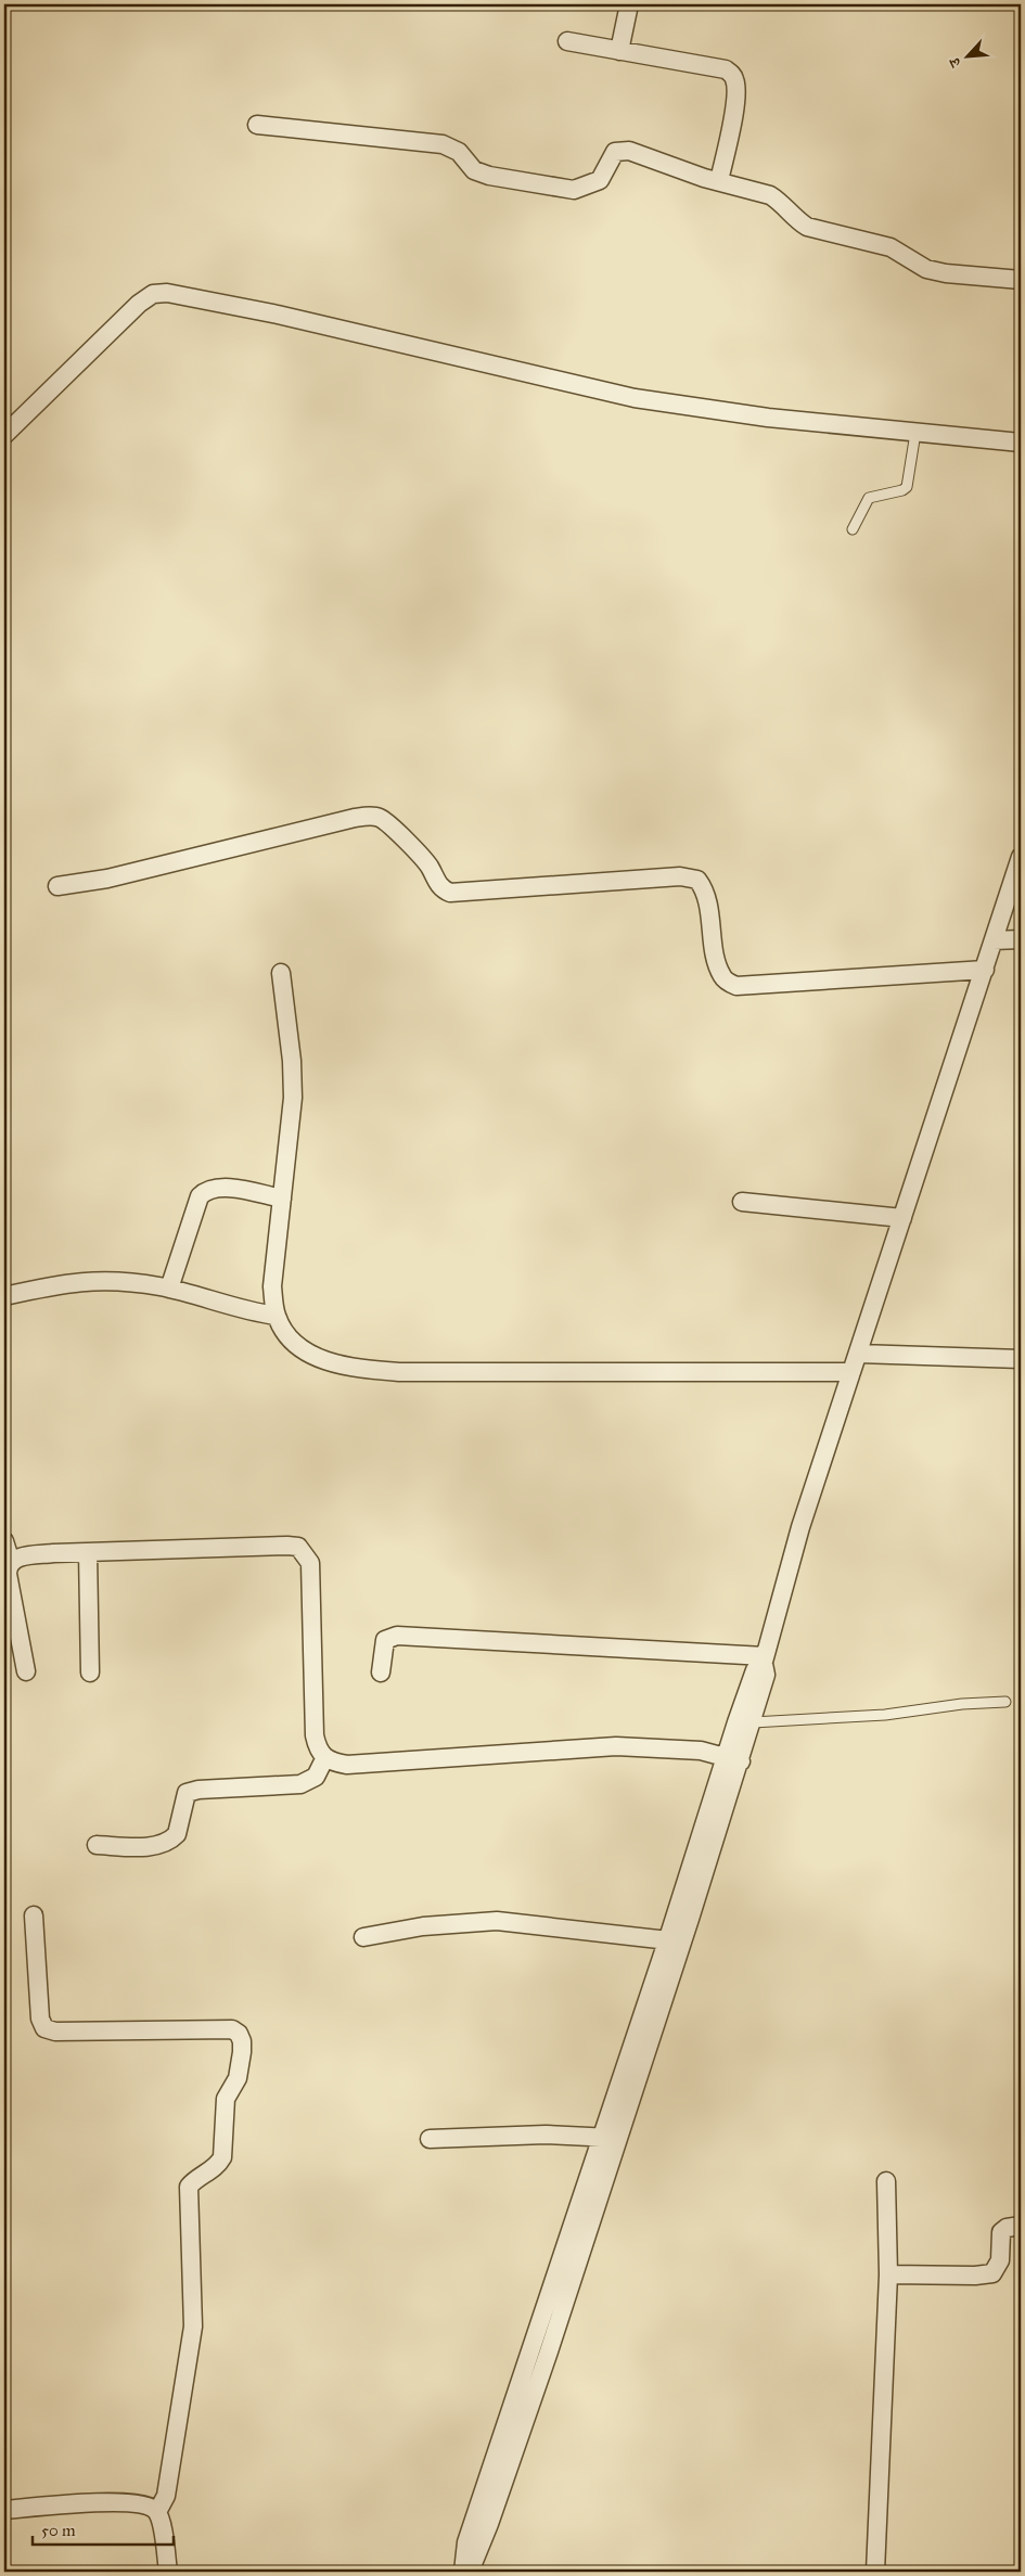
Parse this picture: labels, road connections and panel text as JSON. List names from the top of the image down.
{
  "scale_bar": "50 m",
  "north": "bottom left"
}
